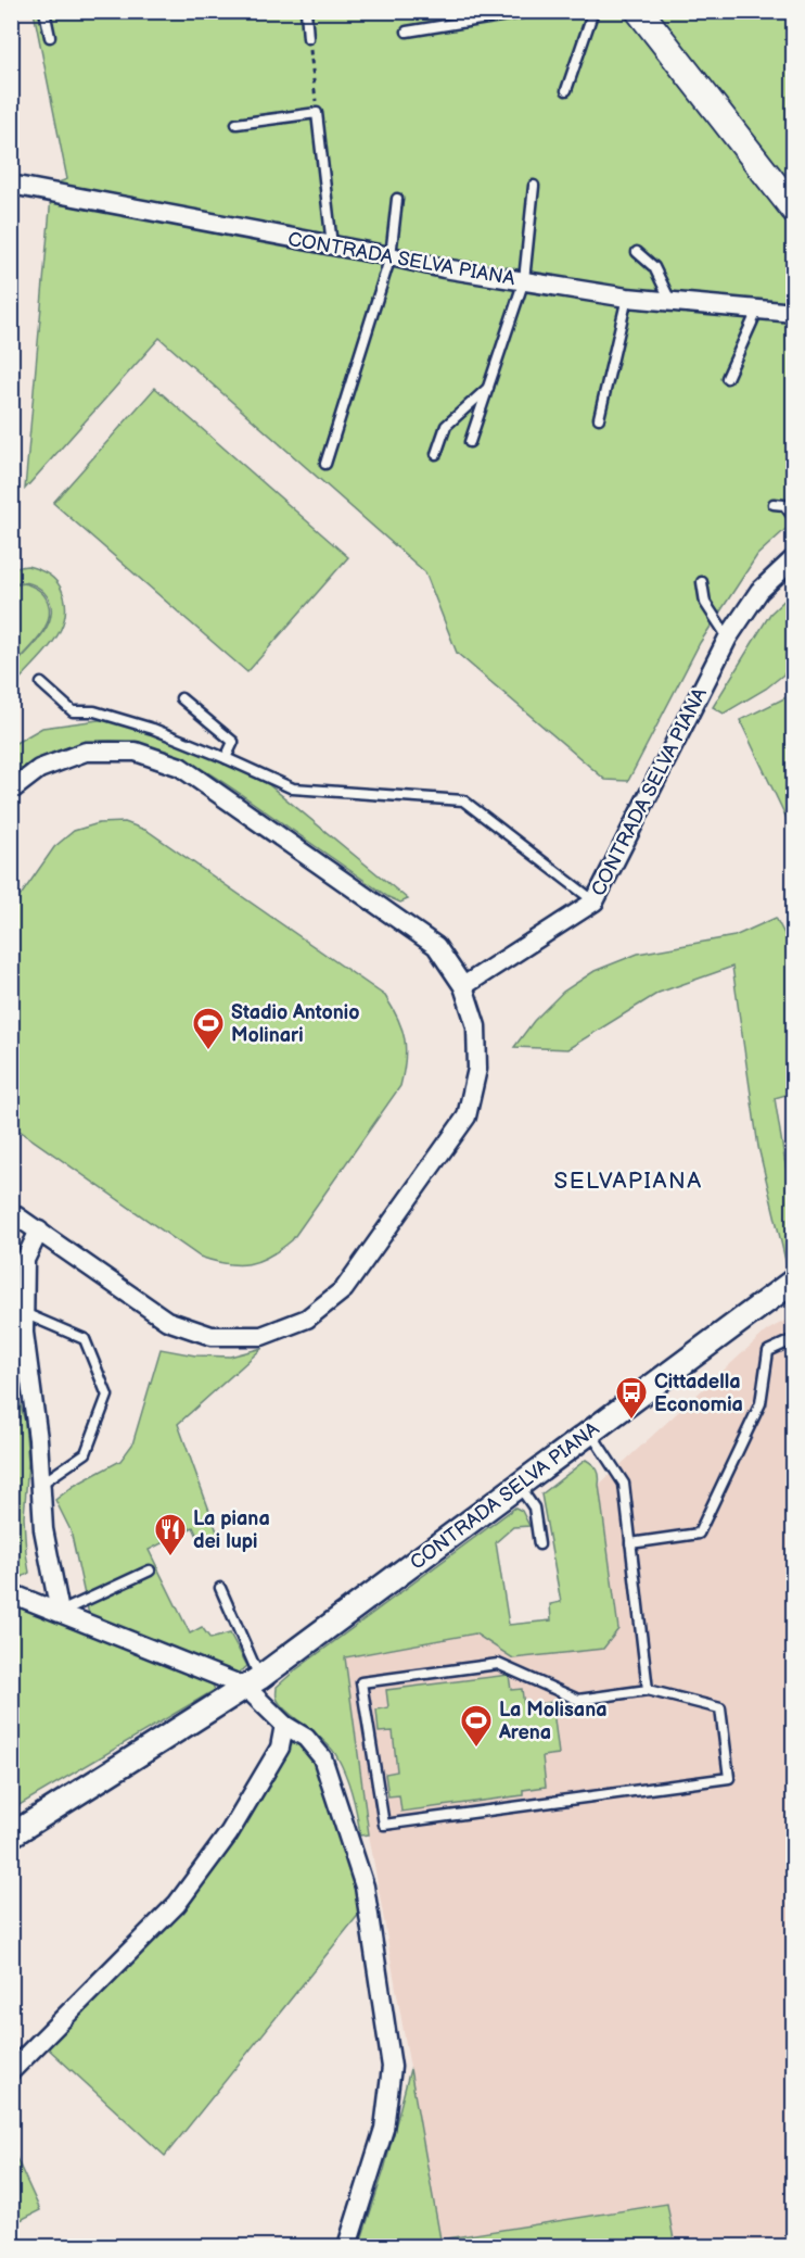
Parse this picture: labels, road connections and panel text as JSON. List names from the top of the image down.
{
  "streets": {
    "street": ["CONTRADA SELVA PIANA"]
  },
  "districts": ["SELVAPIANA"],
  "places": {
    "sports": ["Stadio Antonio Molinari", "La Molisana Arena"],
    "bus stop": ["Cittadella Economia"],
    "restaurant": ["La piana dei lupi"]
  }
}
